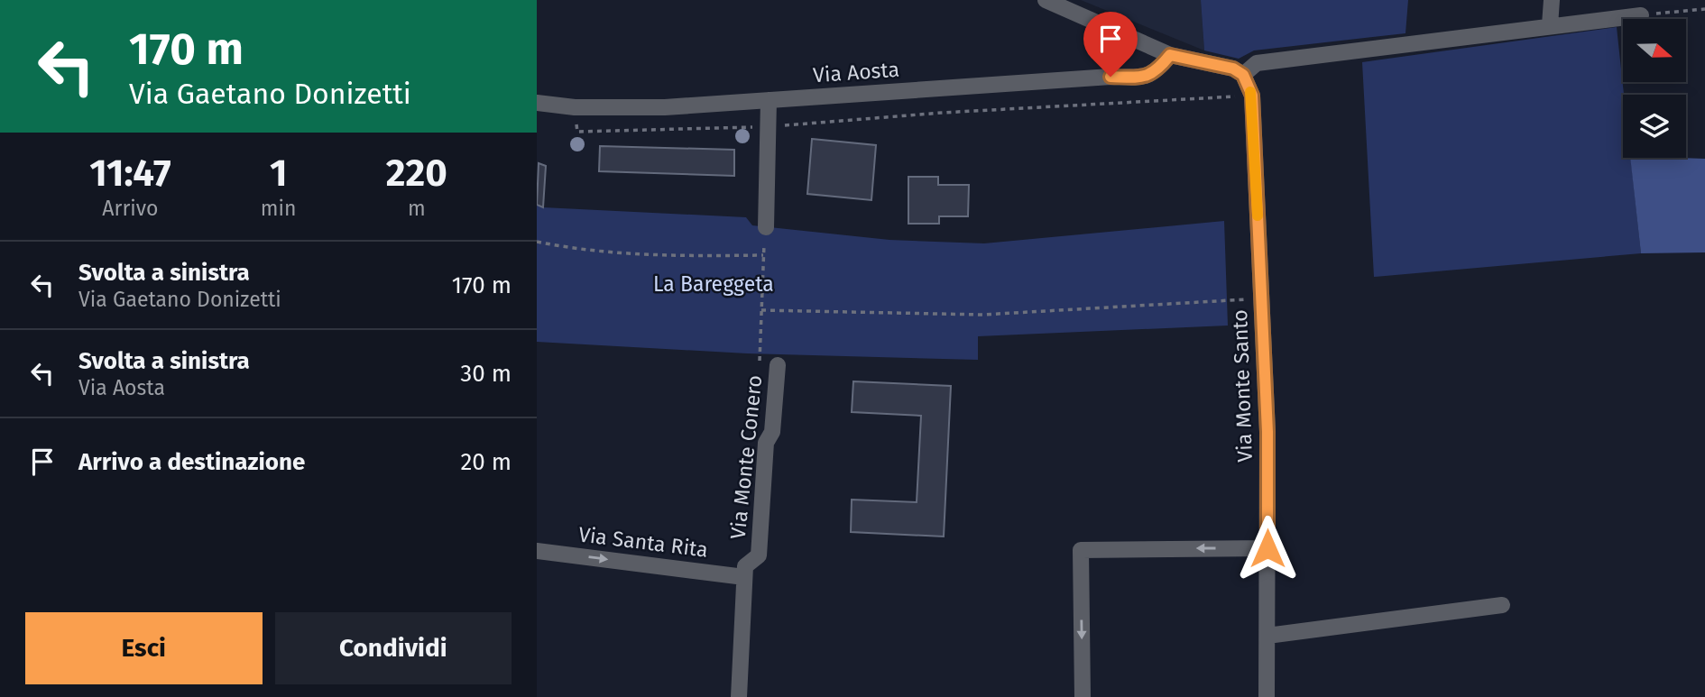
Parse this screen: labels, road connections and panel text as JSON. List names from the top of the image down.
{
  "streets": {
    "street": [
      "Via Aosta",
      "Via Monte Santo",
      "Via Monte Conero",
      "Via Santa Rita"
    ]
  },
  "crossings": [
    ["Via Monte Conero", "Via Santa Rita"]
  ],
  "one_way": ["Via Santa Rita"],
  "parks": ["La Bareggeta"],
  "north": "right",
  "page": {
    "turn": ["170 m", "Via Gaetano Donizetti"],
    "eta": [
      "11:47",
      "Arrivo",
      "1",
      "min",
      "220",
      "m"
    ],
    "list": [
      {
        "name": "Svolta a sinistra",
        "note": "Via Gaetano Donizetti",
        "value": "170 m"
      },
      {
        "name": "Svolta a sinistra",
        "note": "Via Aosta",
        "value": "30 m"
      },
      {
        "name": "Arrivo a destinazione",
        "value": "20 m"
      }
    ],
    "buttons": ["Esci", "Condividi"]
  }
}
